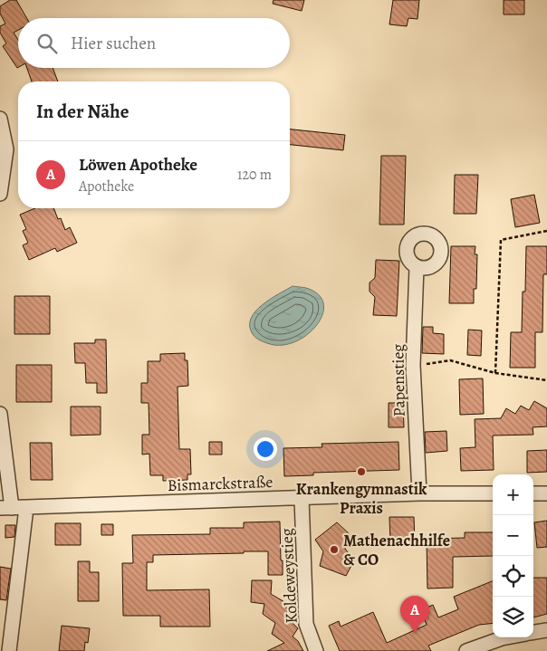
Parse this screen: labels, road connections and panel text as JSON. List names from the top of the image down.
{
  "streets": {
    "street": ["Papenstieg", "Bismarckstraße", "Koldeweystieg"]
  },
  "crossings": [
    ["Papenstieg", "Bismarckstraße"],
    ["Bismarckstraße", "Koldeweystieg"]
  ],
  "places": ["Krankengymnastik Praxis", "Mathenachhilfe & CO"],
  "page": {
    "search": "Hier suchen",
    "heading": "In der Nähe",
    "list": [
      {
        "mark": "A",
        "name": "Löwen Apotheke",
        "note": "Apotheke",
        "value": "120 m"
      }
    ],
    "map_buttons": ["+", "−"],
    "pins": "A"
  }
}
